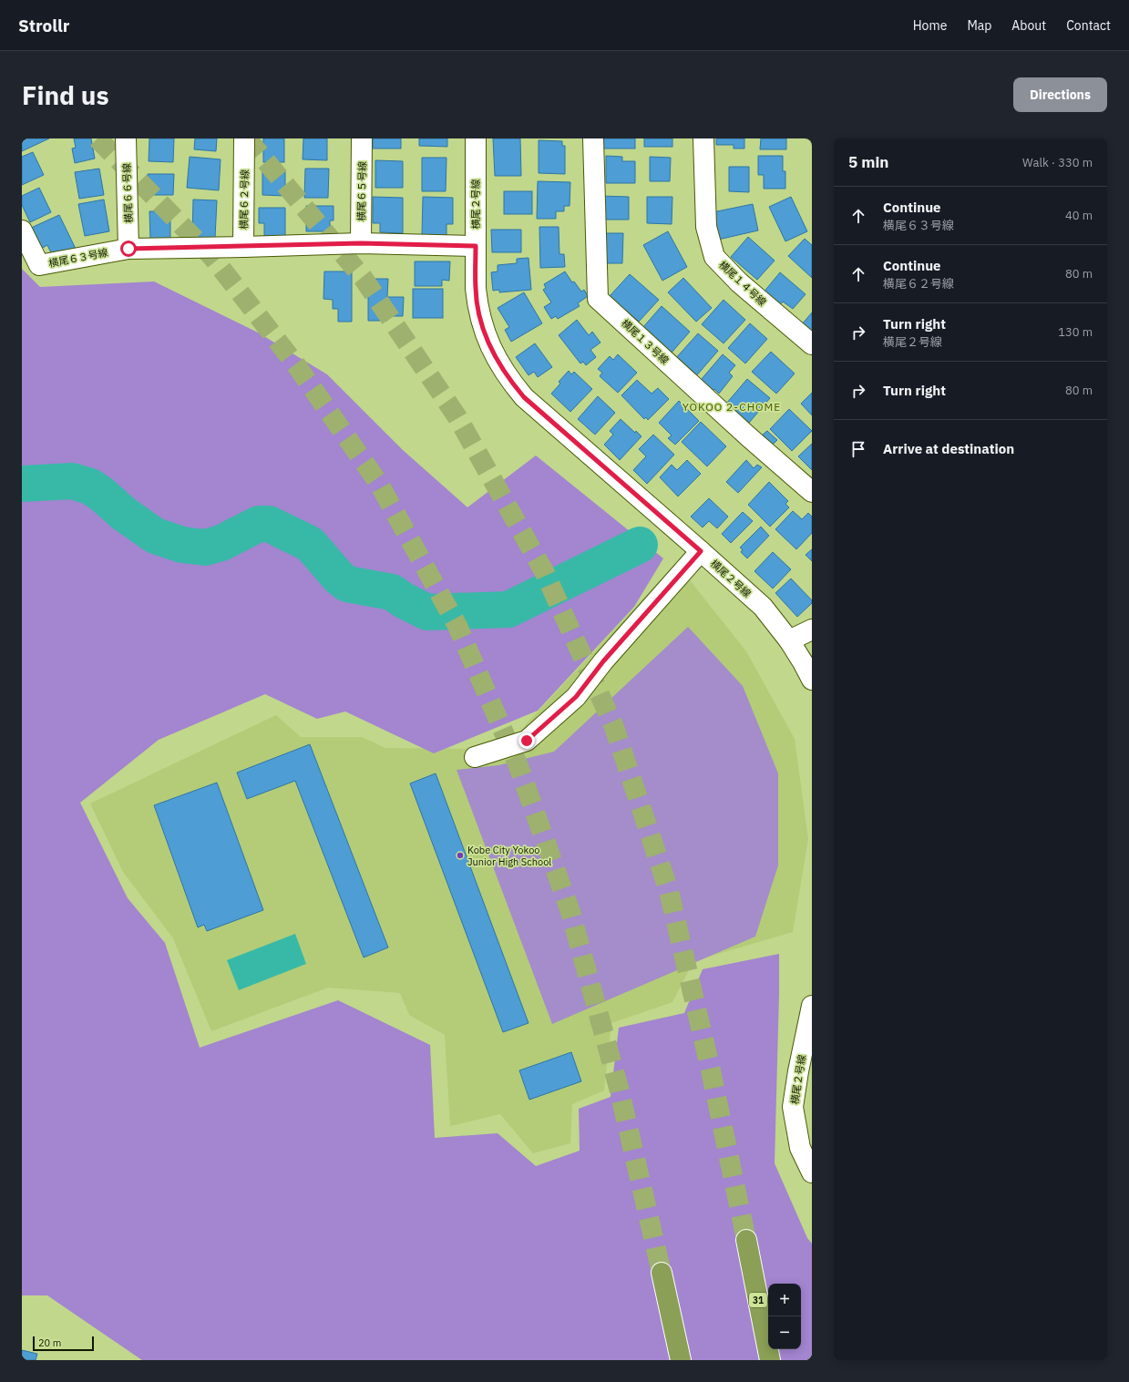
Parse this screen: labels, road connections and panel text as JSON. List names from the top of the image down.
{
  "streets": {
    "highway": ["31"],
    "street": [
      "横尾６５号線",
      "横尾６６号線",
      "横尾６２号線",
      "横尾２号線",
      "横尾６３号線",
      "横尾１４号線",
      "横尾１３号線"
    ]
  },
  "crossings": [
    ["横尾６６号線", "横尾６３号線"],
    ["横尾６２号線", "横尾６３号線"]
  ],
  "districts": ["YOKOO 2-CHOME"],
  "places": ["Kobe City Yokoo Junior High School"],
  "scale_bar": "20 m",
  "page": {
    "header": "Strollr",
    "nav": [
      "Home",
      "Map",
      "About",
      "Contact"
    ],
    "buttons": "Directions",
    "title": "Find us",
    "heading": ["5 min", "Walk · 330 m"],
    "list": [
      ["Continue", "横尾６３号線", "40 m"],
      ["Continue", "横尾６２号線", "80 m"],
      ["Turn right", "横尾２号線", "130 m"],
      ["Turn right", "80 m"],
      "Arrive at destination"
    ],
    "map_buttons": ["+", "−"],
    "scale": "20 m"
  }
}
